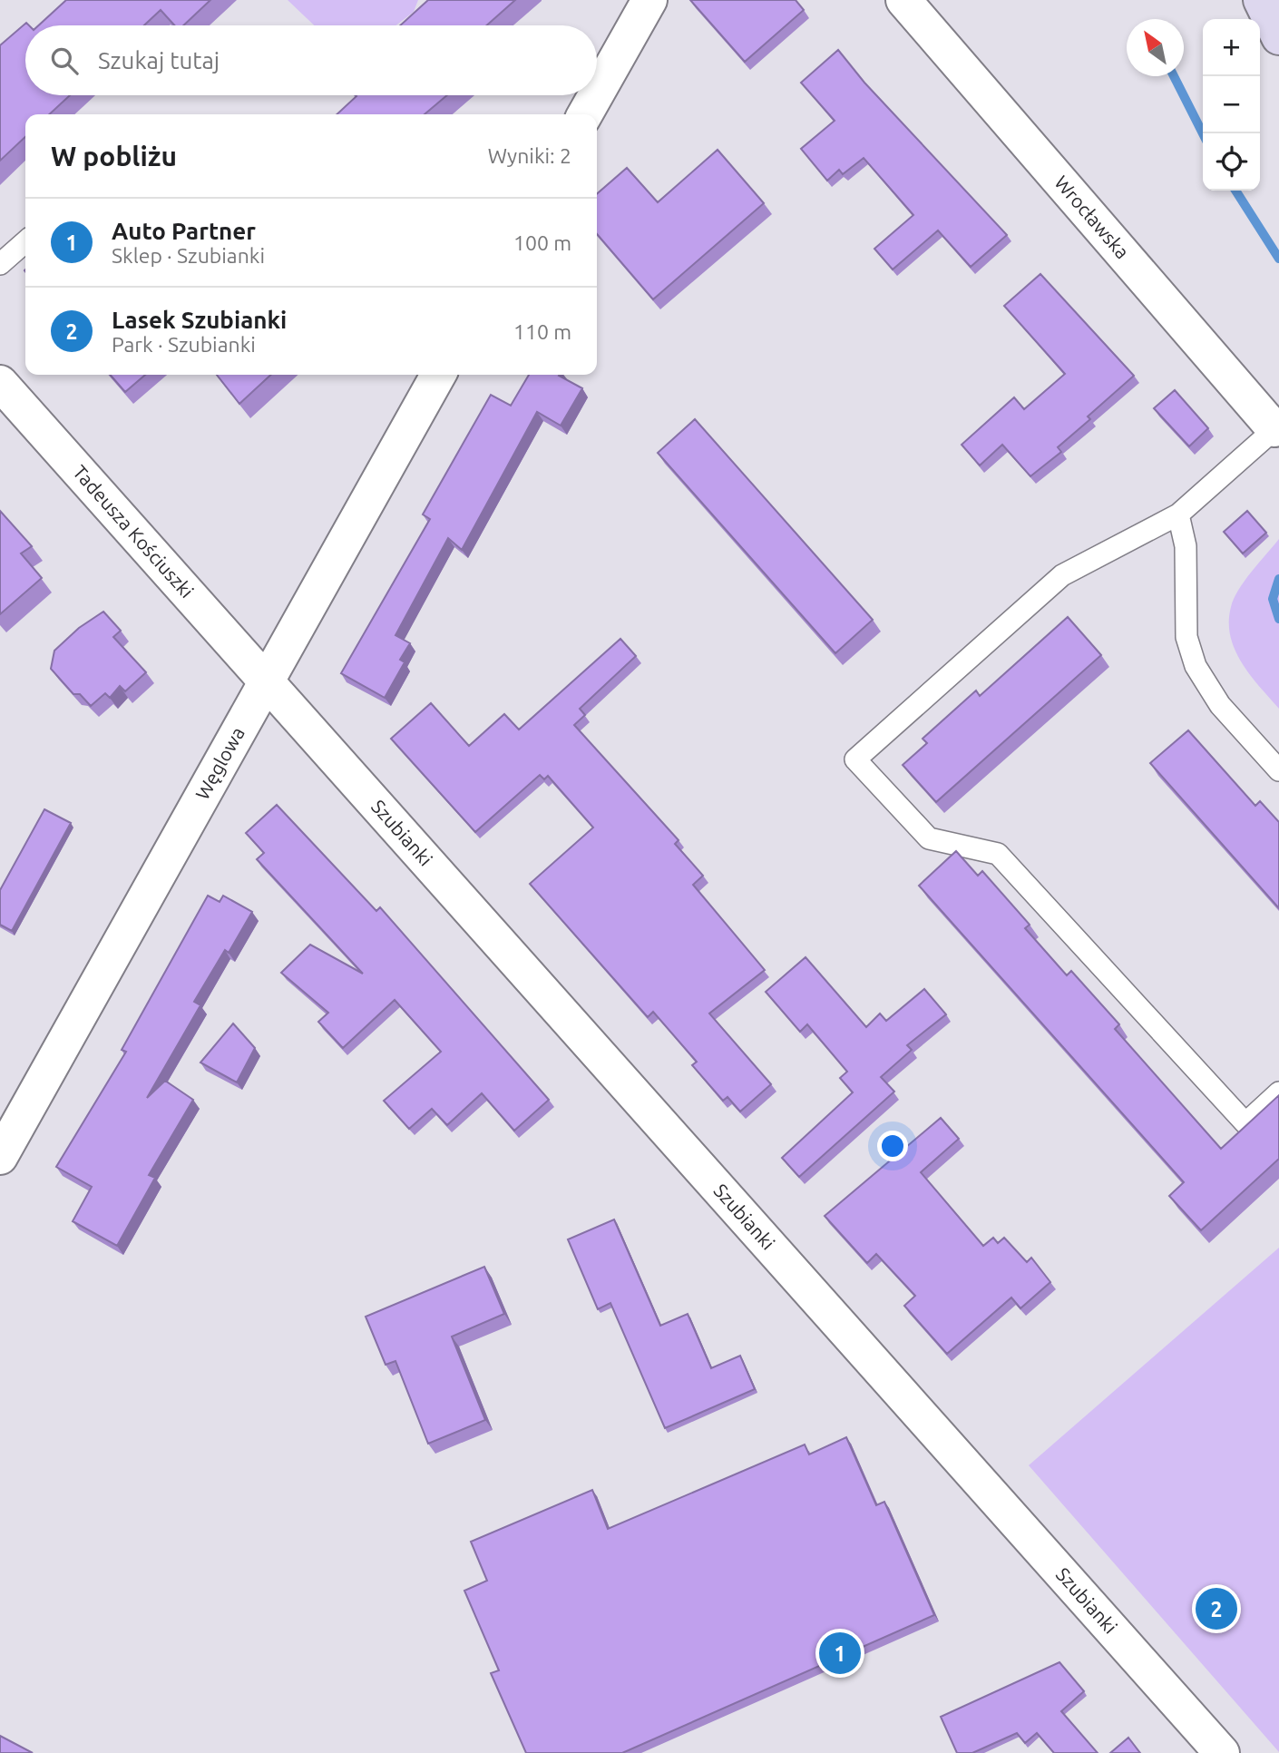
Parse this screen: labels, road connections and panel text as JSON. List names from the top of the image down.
{
  "streets": {
    "street": [
      "Wrocławska",
      "Tadeusza Kościuszki",
      "Węglowa",
      "Szubianki"
    ]
  },
  "crossings": [
    ["Tadeusza Kościuszki", "Węglowa"],
    ["Tadeusza Kościuszki", "Szubianki"],
    ["Węglowa", "Szubianki"]
  ],
  "north": "top left",
  "page": {
    "map_buttons": ["+", "−"],
    "search": "Szukaj tutaj",
    "heading": ["W pobliżu", "Wyniki: 2"],
    "list": [
      {
        "mark": "1",
        "name": "Auto Partner",
        "note": "Sklep · Szubianki",
        "value": "100 m"
      },
      {
        "mark": "2",
        "name": "Lasek Szubianki",
        "note": "Park · Szubianki",
        "value": "110 m"
      }
    ],
    "pins": ["2", "1"]
  }
}
